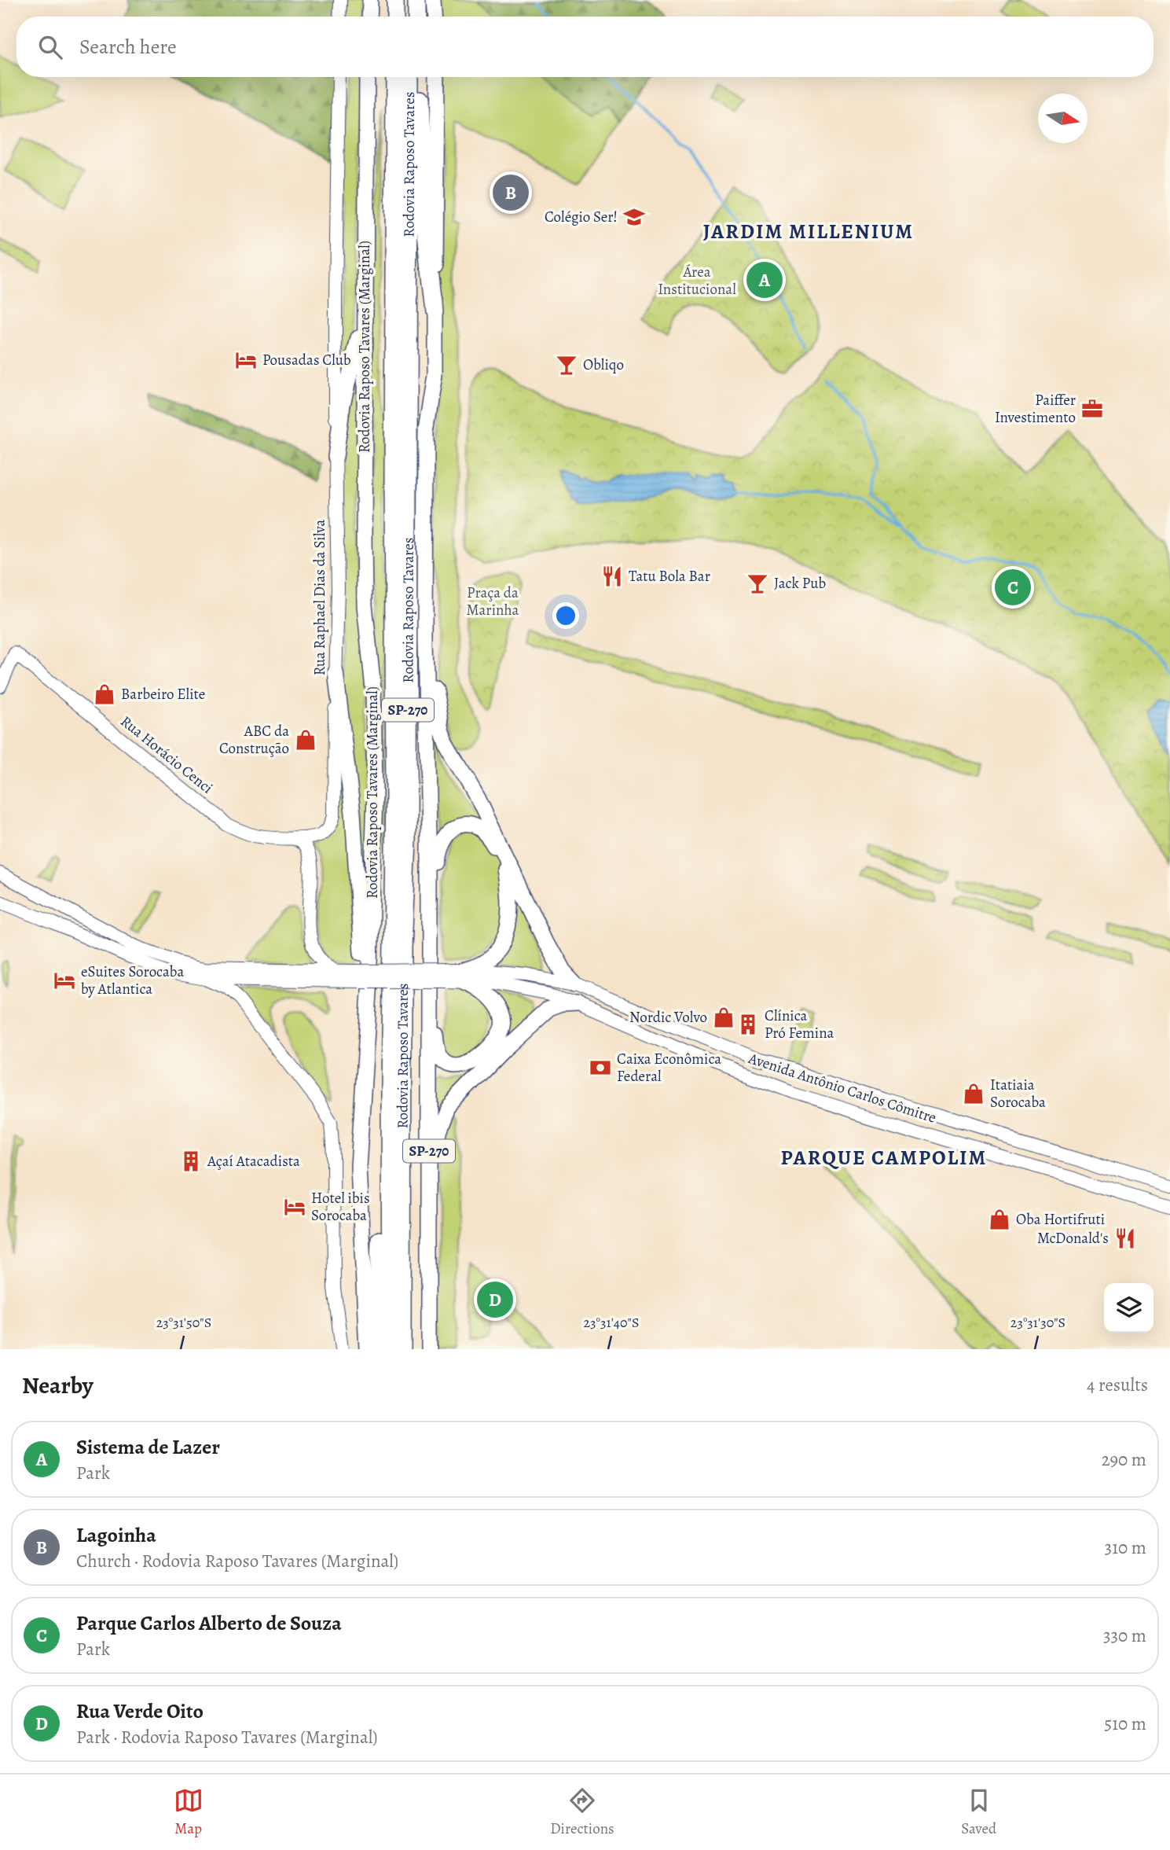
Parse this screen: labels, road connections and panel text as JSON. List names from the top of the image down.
{
  "streets": {
    "highway": ["Rodovia Raposo Tavares", "Rodovia Raposo Tavares (Marginal)", "SP-270"],
    "main road": ["Rua Raphael Dias da Silva", "Rua Horácio Cenci", "Avenida Antônio Carlos Cômitre"]
  },
  "crossings": [
    ["Rua Raphael Dias da Silva", "Rua Horácio Cenci"],
    ["SP-270", "Avenida Antônio Carlos Cômitre"]
  ],
  "districts": ["JARDIM MILLENIUM", "PARQUE CAMPOLIM"],
  "parks": ["Área Institucional", "Praça da Marinha"],
  "places": {
    "school or university": ["Colégio Ser!"],
    "hotel": ["Pousadas Club", "eSuites Sorocaba by Atlantica", "Hotel ibis Sorocaba"],
    "bar": ["Obliqo", "Jack Pub"],
    "office": ["Paiffer Investimento"],
    "restaurant": ["Tatu Bola Bar", "McDonald's"],
    "shop": [
      "Barbeiro Elite",
      "ABC da Construção",
      "Nordic Volvo",
      "Itatiaia Sorocaba",
      "Oba Hortifruti"
    ],
    "building": ["Clínica Pró Femina", "Açaí Atacadista"],
    "bank": ["Caixa Econômica Federal"]
  },
  "north": "right",
  "page": {
    "search": "Search here",
    "pins": [
      "B",
      "A",
      "C",
      "D"
    ],
    "heading": ["Nearby", "4 results"],
    "list": [
      {
        "mark": "A",
        "name": "Sistema de Lazer",
        "note": "Park",
        "value": "290 m"
      },
      {
        "mark": "B",
        "name": "Lagoinha",
        "note": "Church · Rodovia Raposo Tavares (Marginal)",
        "value": "310 m"
      },
      {
        "mark": "C",
        "name": "Parque Carlos Alberto de Souza",
        "note": "Park",
        "value": "330 m"
      },
      {
        "mark": "D",
        "name": "Rua Verde Oito",
        "note": "Park · Rodovia Raposo Tavares (Marginal)",
        "value": "510 m"
      }
    ],
    "nav": ["Map", "Directions", "Saved"]
  },
  "coordinates": ["23°31'50\"S", "23°31'40\"S", "23°31'30\"S"]
}
